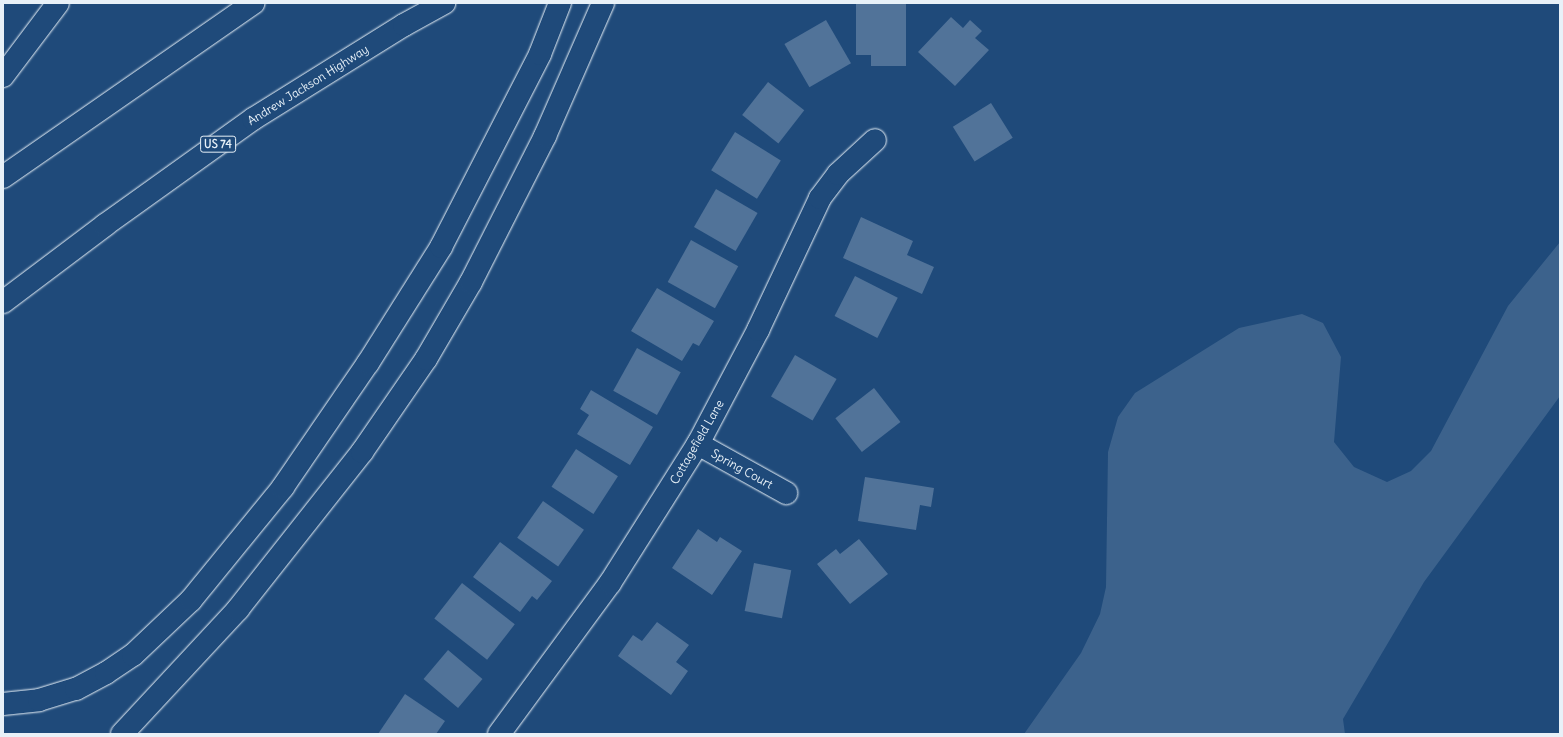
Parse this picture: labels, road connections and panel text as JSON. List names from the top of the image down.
{
  "streets": {
    "main road": [
      "Andrew Jackson Highway",
      "US 74",
      "Cottagefield Lane",
      "Spring Court"
    ]
  },
  "crossings": [
    ["Cottagefield Lane", "Spring Court"]
  ]
}
